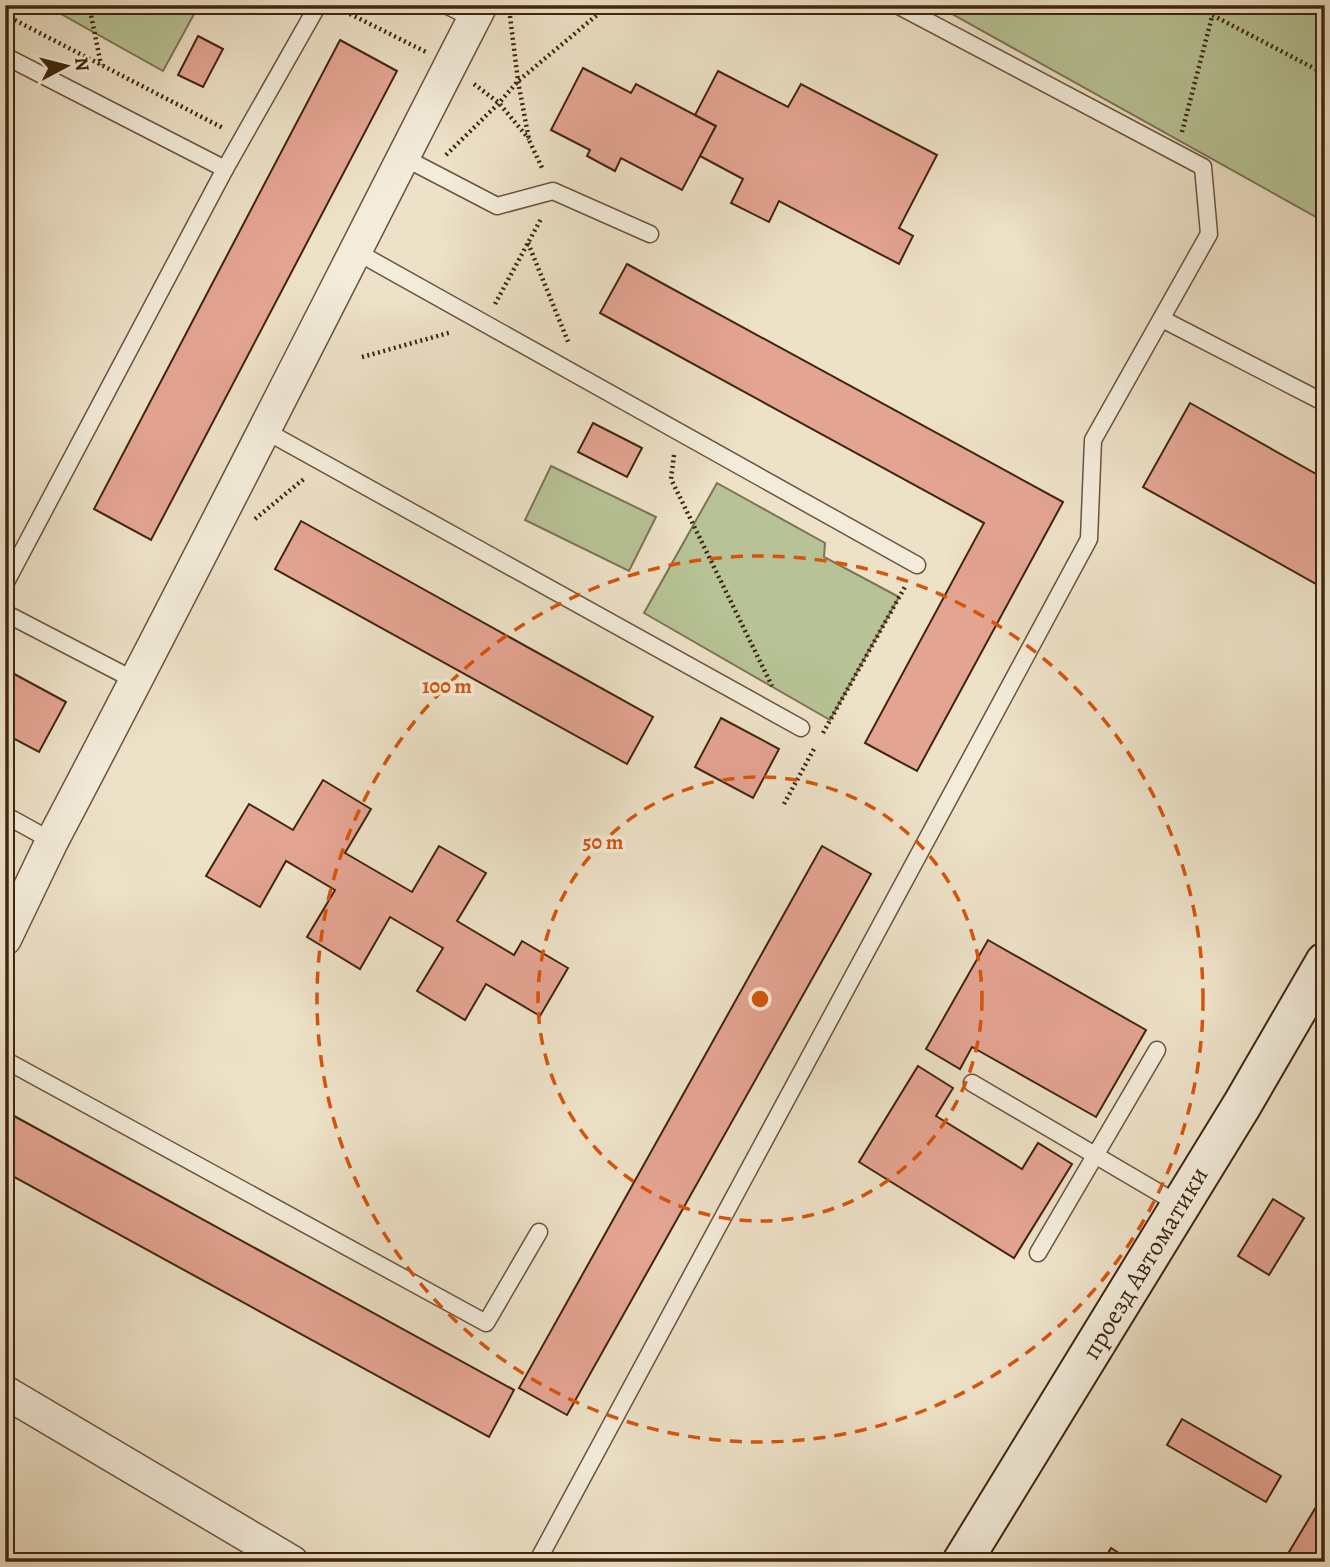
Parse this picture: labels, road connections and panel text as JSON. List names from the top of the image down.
{
  "streets": {
    "main road": ["проезд Автоматики"]
  },
  "north": "right",
  "rings": ["100 m", "50 m"]
}
